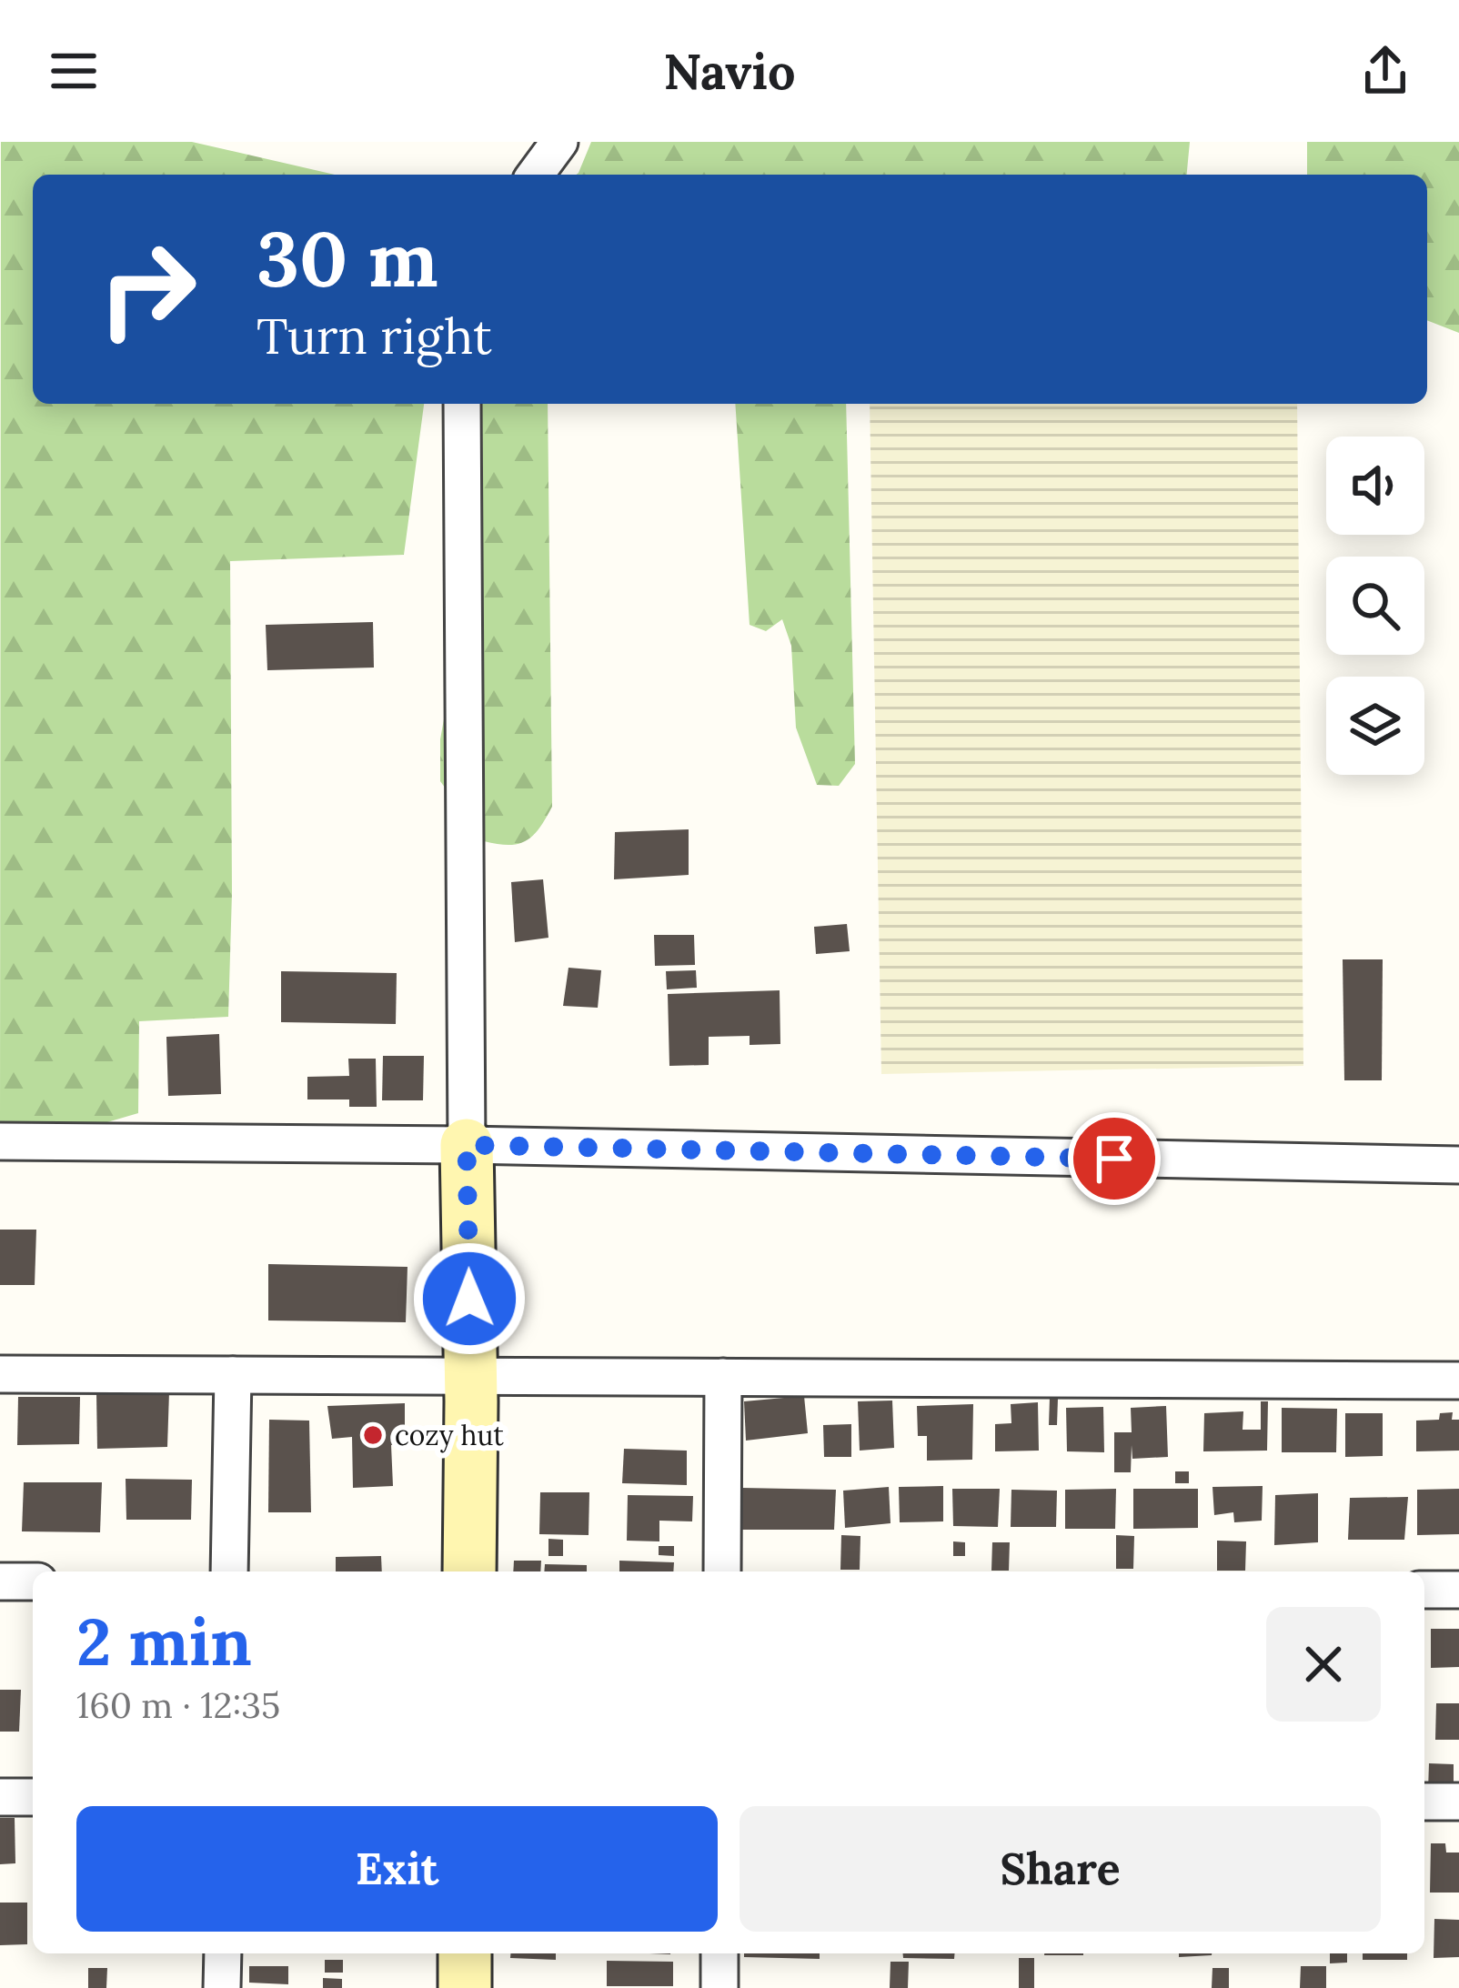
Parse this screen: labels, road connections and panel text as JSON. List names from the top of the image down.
{
  "places": ["cozy hut"],
  "page": {
    "header": "Navio",
    "turn": ["30 m", "Turn right"],
    "heading": ["2 min", "160 m · 12:35"],
    "buttons": ["Exit", "Share"]
  }
}
